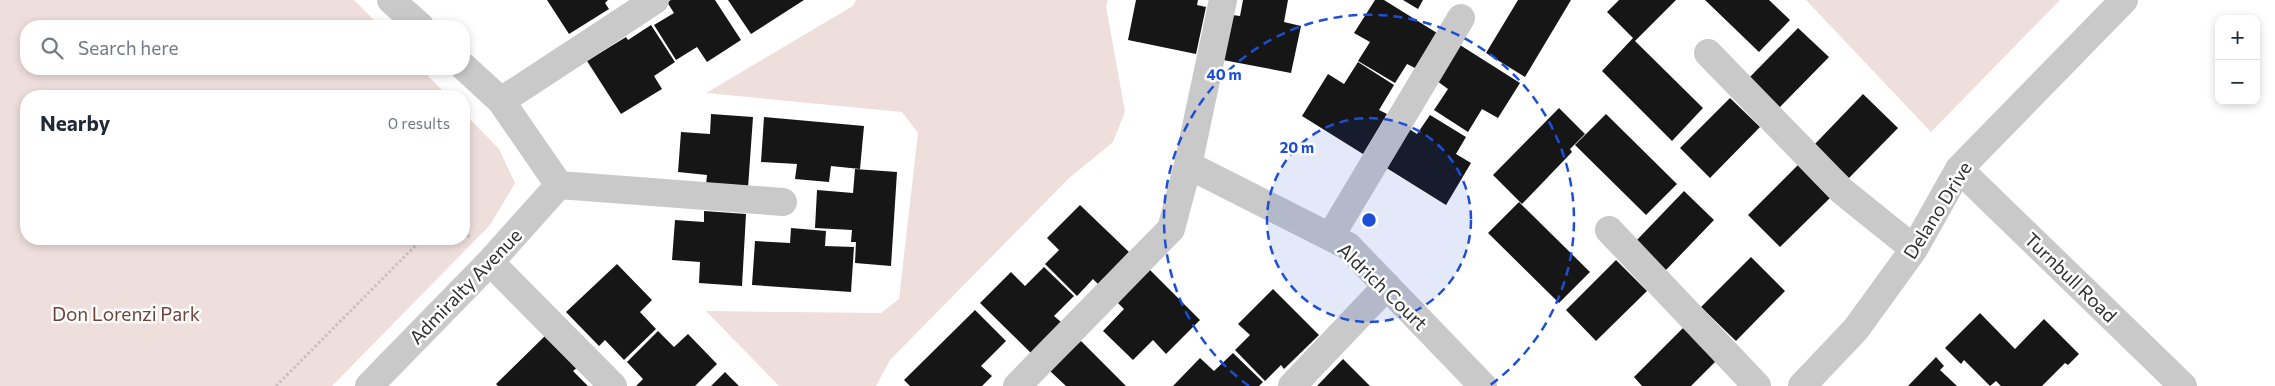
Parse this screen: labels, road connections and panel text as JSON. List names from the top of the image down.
{
  "streets": {
    "street": [
      "Delano Drive",
      "Turnbull Road",
      "Admiralty Avenue",
      "Aldrich Court"
    ]
  },
  "crossings": [
    ["Delano Drive", "Turnbull Road"]
  ],
  "parks": ["Don Lorenzi Park"],
  "page": {
    "map_buttons": ["+", "−"],
    "search": "Search here",
    "heading": ["Nearby", "0 results"]
  },
  "rings": ["40 m", "20 m"]
}
